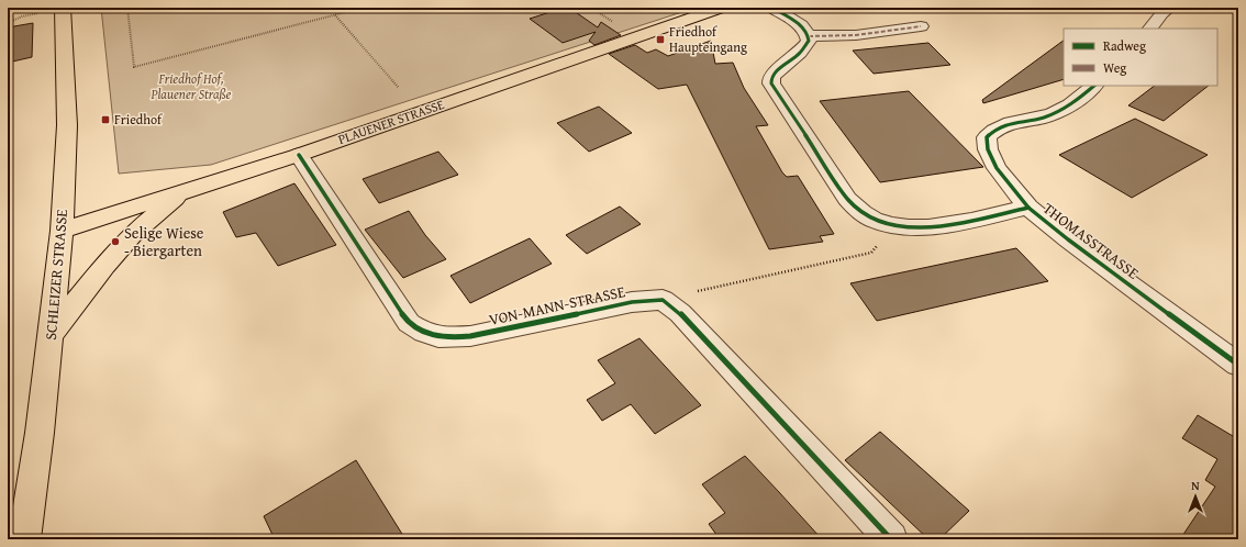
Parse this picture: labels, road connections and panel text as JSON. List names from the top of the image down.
{
  "streets": {
    "main road": ["PLAUENER STRASSE", "SCHLEIZER STRASSE"],
    "street": ["THOMASSTRASSE", "VON-MANN-STRASSE"]
  },
  "crossings": [
    ["PLAUENER STRASSE", "SCHLEIZER STRASSE"],
    ["PLAUENER STRASSE", "VON-MANN-STRASSE"]
  ],
  "parks": ["Friedhof Hof, Plauener Straße"],
  "places": {
    "transit": ["Friedhof Haupteingang", "Friedhof"],
    "other": ["Selige Wiese - Biergarten"]
  },
  "legend": ["Radweg", "Weg"],
  "north": "top"
}
